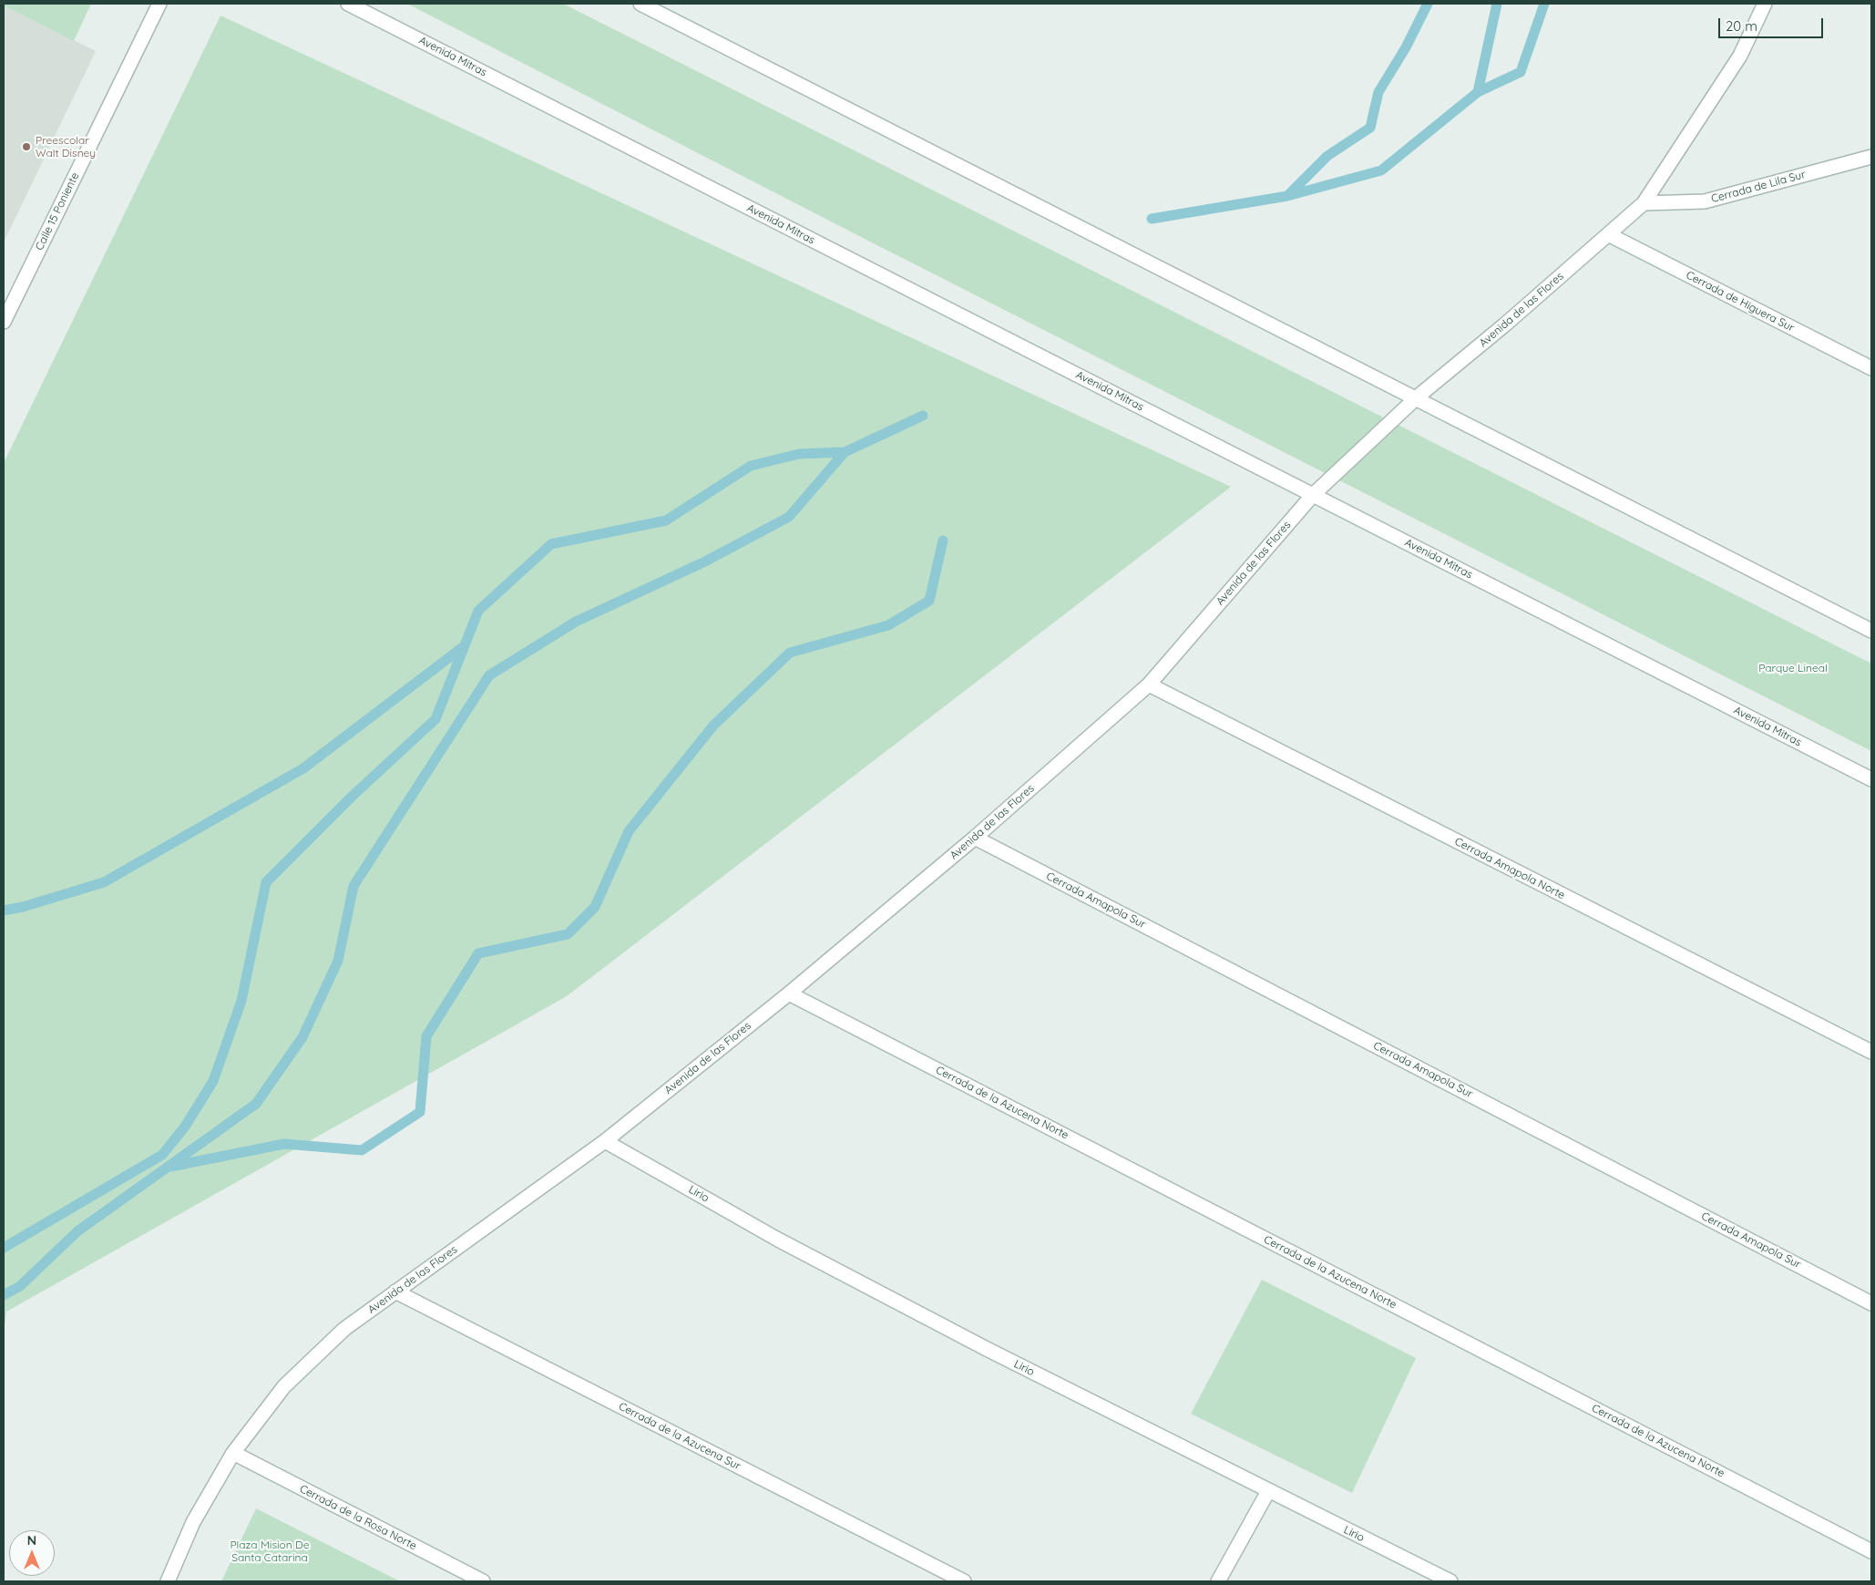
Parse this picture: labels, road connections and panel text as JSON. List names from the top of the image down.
{
  "streets": {
    "street": [
      "Avenida Mitras",
      "Cerrada de Lila Sur",
      "Calle 15 Poniente",
      "Cerrada de Higuera Sur",
      "Avenida de las Flores",
      "Cerrada Amapola Norte",
      "Cerrada Amapola Sur",
      "Cerrada de la Azucena Norte",
      "Lirio",
      "Cerrada de la Azucena Sur",
      "Cerrada de la Rosa Norte"
    ]
  },
  "crossings": [
    ["Avenida Mitras", "Avenida de las Flores"],
    ["Cerrada de Lila Sur", "Avenida de las Flores"],
    ["Cerrada de Higuera Sur", "Avenida de las Flores"],
    ["Avenida de las Flores", "Cerrada Amapola Norte"],
    ["Avenida de las Flores", "Cerrada Amapola Sur"],
    ["Avenida de las Flores", "Cerrada de la Azucena Norte"],
    ["Avenida de las Flores", "Lirio"],
    ["Avenida de las Flores", "Cerrada de la Azucena Sur"],
    ["Avenida de las Flores", "Cerrada de la Rosa Norte"]
  ],
  "parks": ["Parque Lineal", "Plaza Mision De Santa Catarina"],
  "places": ["Preescolar Walt Disney"],
  "scale_bar": "20 m",
  "north": "top"
}
